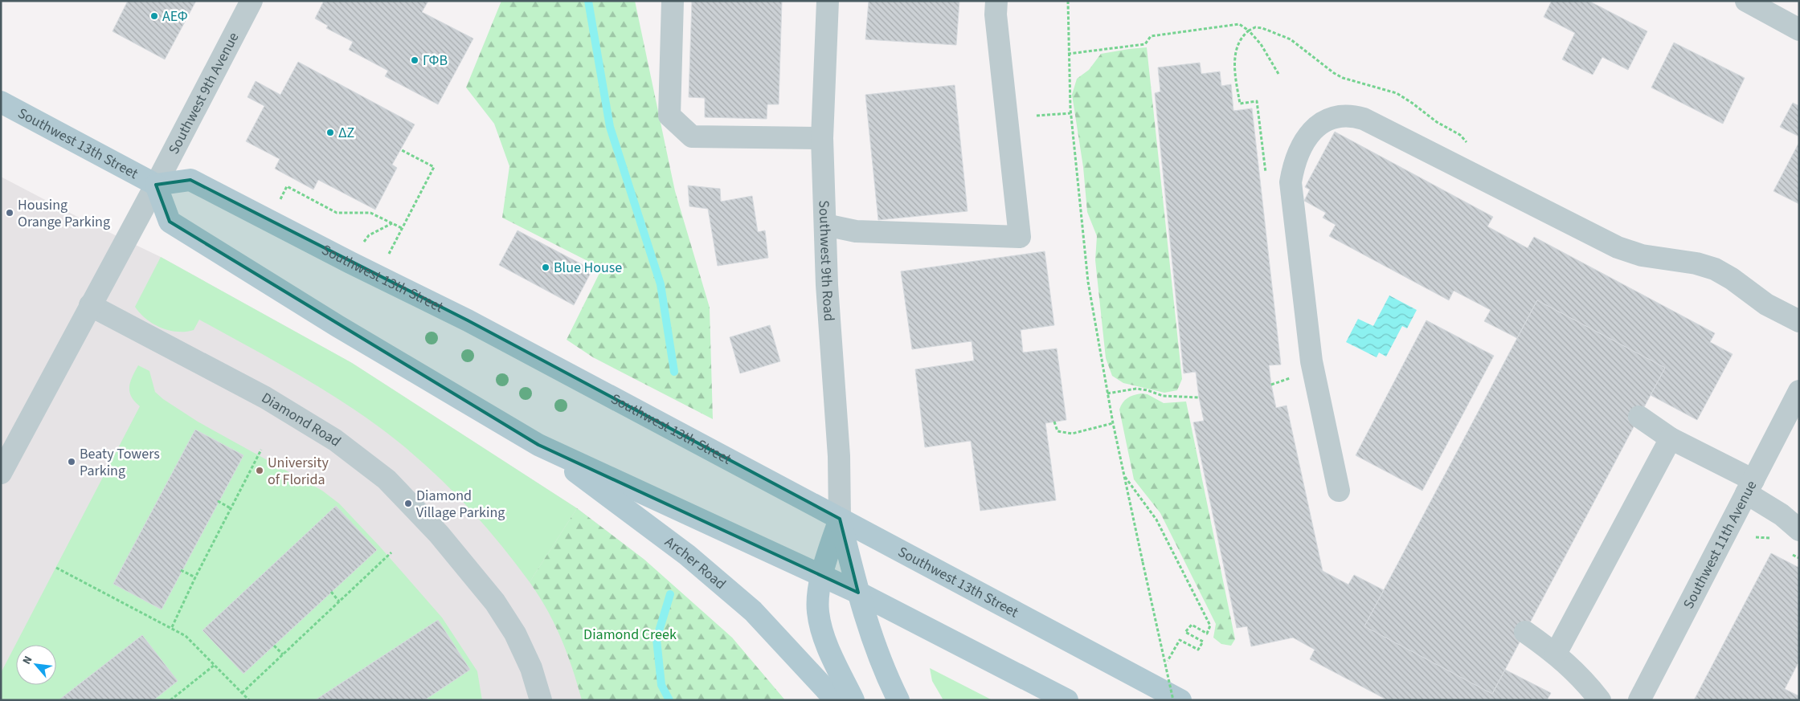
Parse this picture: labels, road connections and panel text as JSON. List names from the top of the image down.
{
  "streets": {
    "main road": ["Southwest 13th Street", "Archer Road"],
    "street": [
      "Southwest 9th Avenue",
      "Southwest 9th Road",
      "Diamond Road",
      "Southwest 11th Avenue"
    ]
  },
  "crossings": [
    ["Southwest 9th Avenue", "Southwest 13th Street"],
    ["Southwest 13th Street", "Southwest 9th Road"]
  ],
  "parks": ["Diamond Creek"],
  "places": [
    "ΑΕΦ",
    "ΓΦΒ",
    "ΔΖ",
    "Housing Orange Parking",
    "Blue House",
    "Beaty Towers Parking",
    "University of Florida",
    "Diamond Village Parking"
  ],
  "north": "top left"
}
